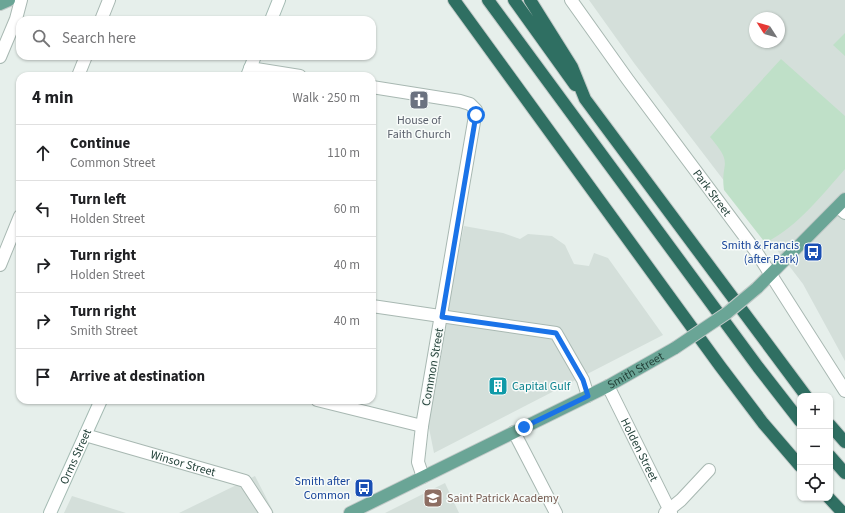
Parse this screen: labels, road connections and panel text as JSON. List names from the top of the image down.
{
  "streets": {
    "main road": ["Smith Street"],
    "street": [
      "Park Street",
      "Common Street",
      "Holden Street",
      "Orms Street",
      "Winsor Street"
    ]
  },
  "crossings": [
    ["Park Street", "Smith Street"],
    ["Common Street", "Smith Street"],
    ["Smith Street", "Holden Street"],
    ["Orms Street", "Winsor Street"]
  ],
  "places": {
    "church": ["House of Faith Church"],
    "bus stop": ["Smith & Francis (after Park)", "Smith after Common"],
    "building": ["Capital Gulf"],
    "school or university": ["Saint Patrick Academy"]
  },
  "north": "top left",
  "page": {
    "search": "Search here",
    "heading": ["4 min", "Walk · 250 m"],
    "list": [
      ["Continue", "Common Street", "110 m"],
      ["Turn left", "Holden Street", "60 m"],
      ["Turn right", "Holden Street", "40 m"],
      ["Turn right", "Smith Street", "40 m"],
      "Arrive at destination"
    ],
    "map_buttons": ["+", "−"]
  }
}
